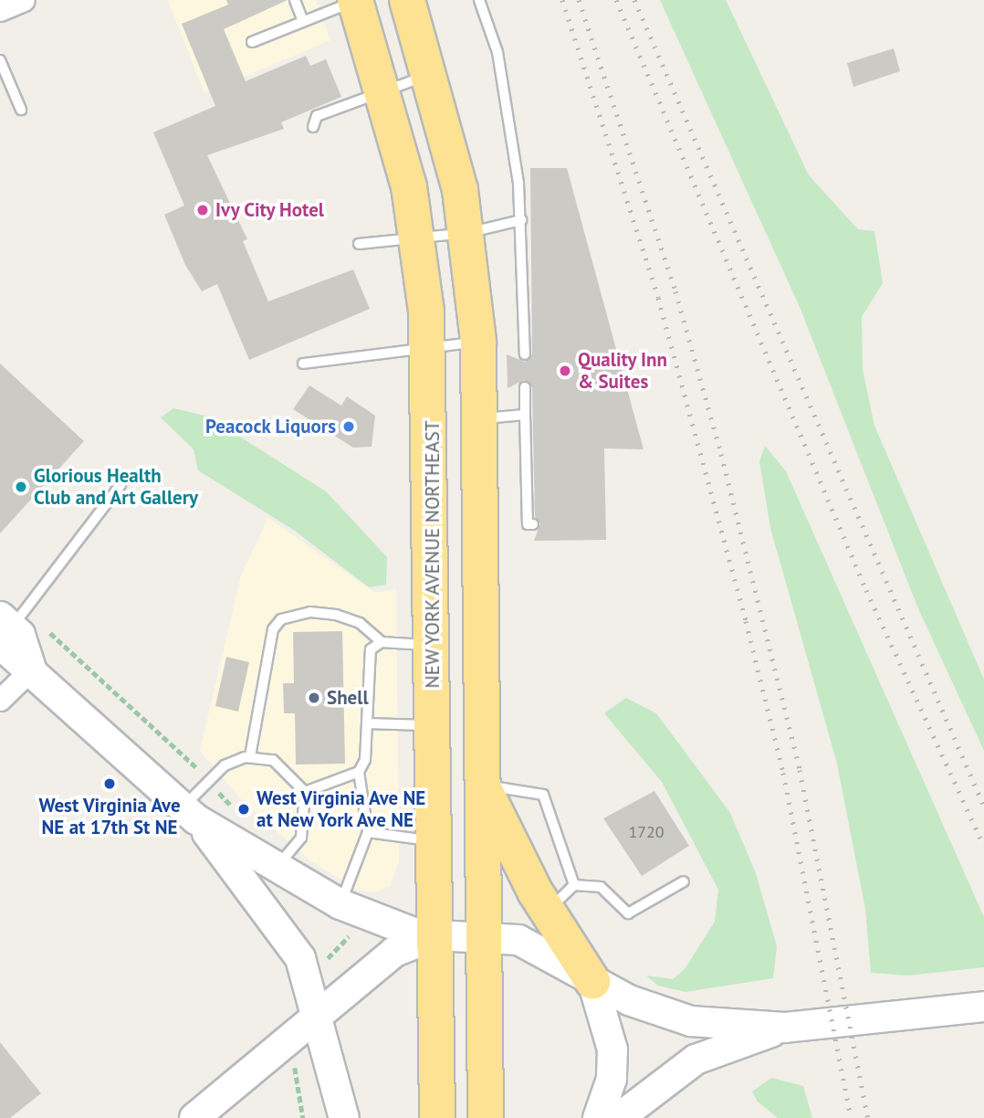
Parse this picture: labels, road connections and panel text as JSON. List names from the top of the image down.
{
  "streets": {
    "highway": ["NEW YORK AVENUE NORTHEAST"]
  },
  "places": [
    "Ivy City Hotel",
    "Quality Inn & Suites",
    "Peacock Liquors",
    "Glorious Health Club and Art Gallery",
    "Shell",
    "West Virginia Ave NE at 17th St NE",
    "West Virginia Ave NE at New York Ave NE"
  ],
  "house_numbers": ["1720"]
}
